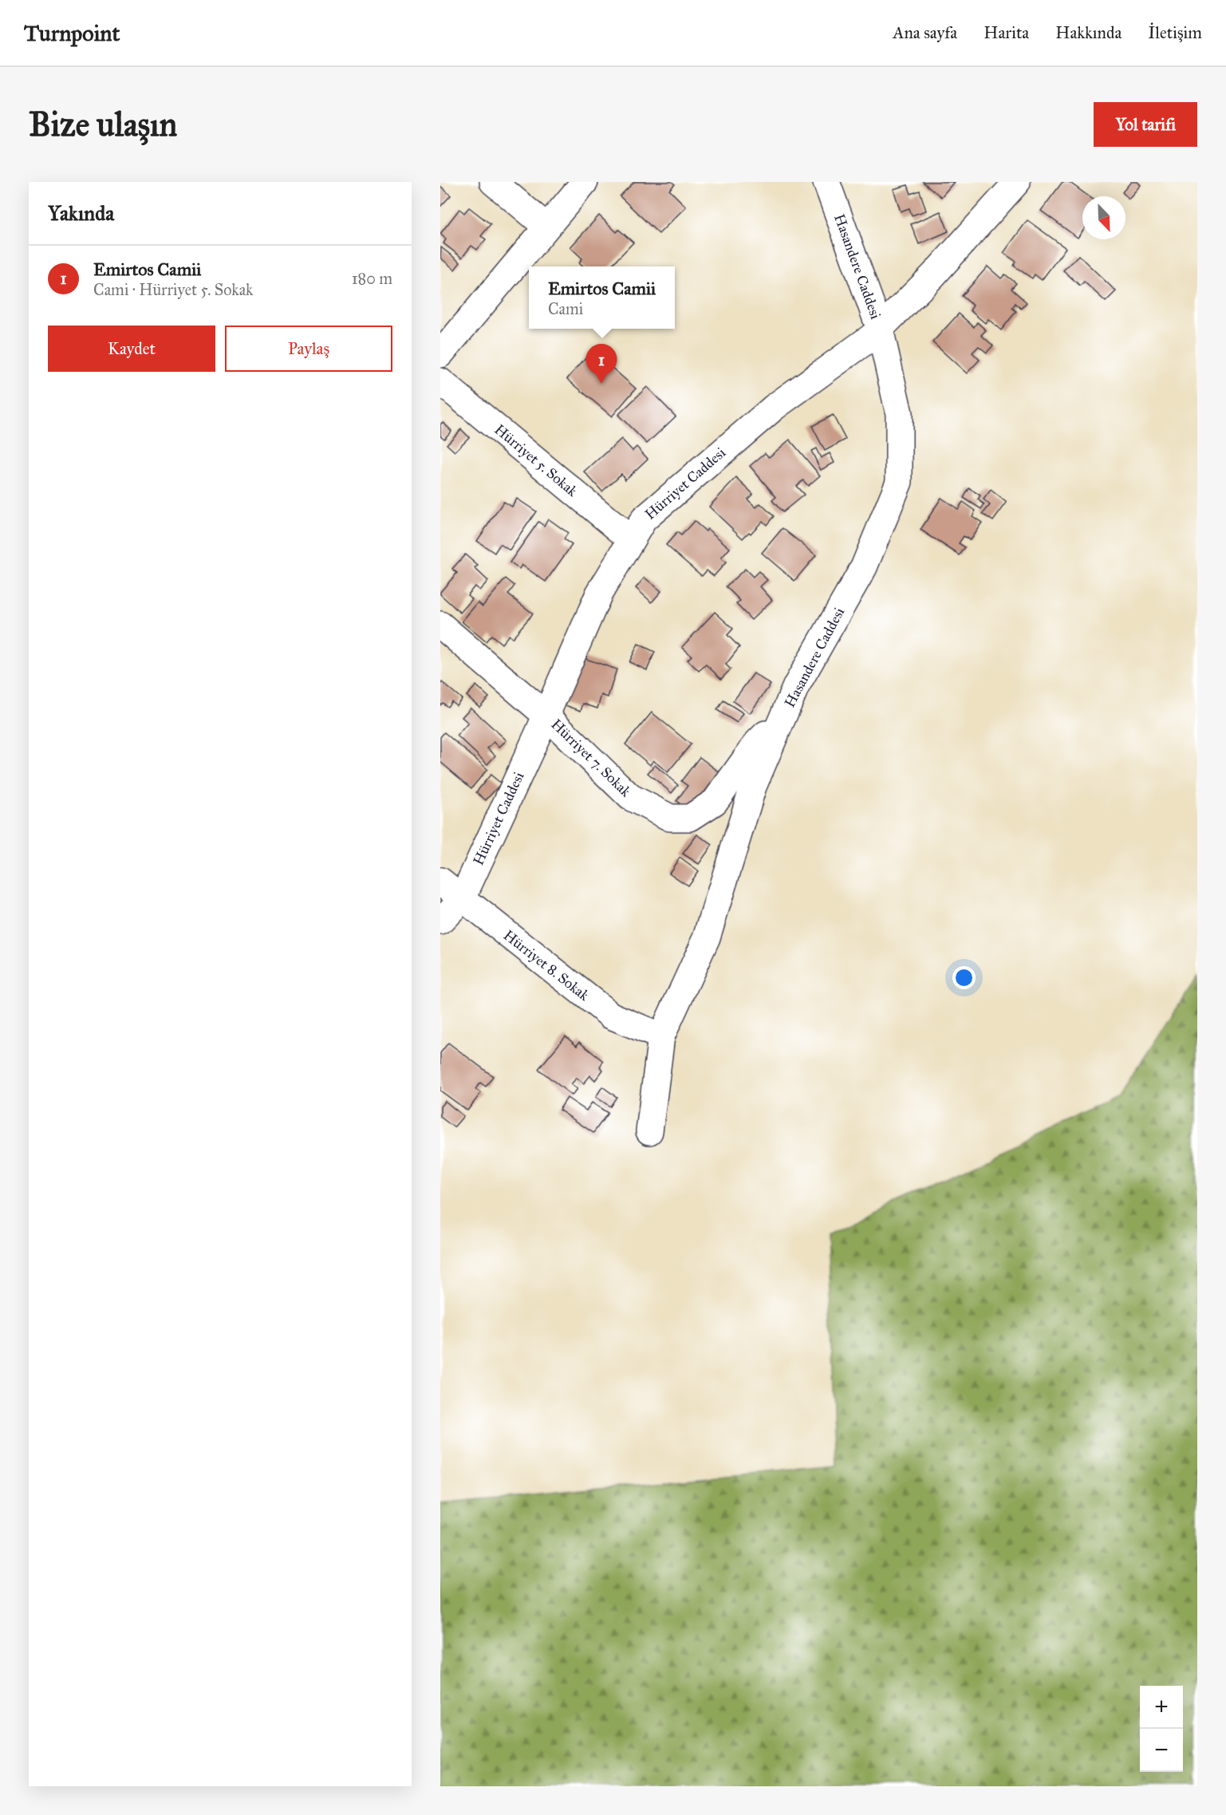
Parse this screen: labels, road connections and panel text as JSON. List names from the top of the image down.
{
  "streets": {
    "street": [
      "Hasandere Caddesi",
      "Hürriyet 5. Sokak",
      "Hürriyet Caddesi",
      "Hürriyet 7. Sokak",
      "Hürriyet 8. Sokak"
    ]
  },
  "crossings": [
    ["Hasandere Caddesi", "Hürriyet Caddesi"],
    ["Hasandere Caddesi", "Hürriyet 7. Sokak"],
    ["Hasandere Caddesi", "Hürriyet 8. Sokak"],
    ["Hürriyet 5. Sokak", "Hürriyet Caddesi"],
    ["Hürriyet Caddesi", "Hürriyet 7. Sokak"],
    ["Hürriyet Caddesi", "Hürriyet 8. Sokak"]
  ],
  "north": "bottom right",
  "page": {
    "header": "Turnpoint",
    "nav": [
      "Ana sayfa",
      "Harita",
      "Hakkında",
      "İletişim"
    ],
    "buttons": [
      "Yol tarifi",
      ["Kaydet", "Paylaş"]
    ],
    "title": "Bize ulaşın",
    "heading": "Yakında",
    "list": [
      {
        "mark": "1",
        "name": "Emirtos Camii",
        "note": "Cami · Hürriyet 5. Sokak",
        "value": "180 m"
      }
    ],
    "popup": ["Emirtos Camii", "Cami"],
    "pins": "1",
    "map_buttons": ["+", "−"]
  }
}
